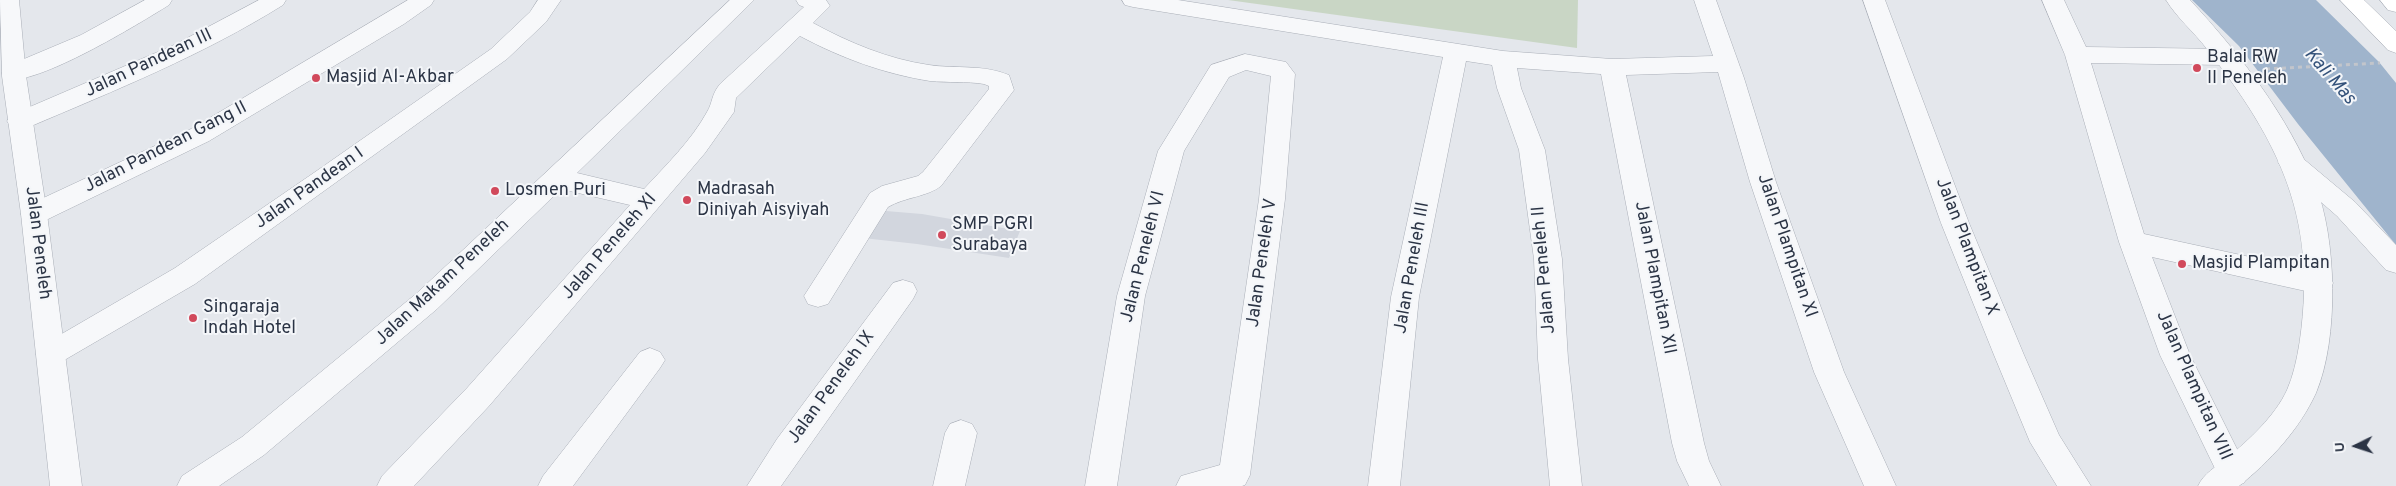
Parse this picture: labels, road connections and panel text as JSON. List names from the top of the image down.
{
  "streets": {
    "street": [
      "Jalan Pandean III",
      "Jalan Pandean Gang II",
      "Jalan Pandean I",
      "Jalan Peneleh",
      "Jalan Plampitan XI",
      "Jalan Peneleh XI",
      "Jalan Plampitan X",
      "Jalan Peneleh VI",
      "Jalan Peneleh V",
      "Jalan Peneleh III",
      "Jalan Peneleh II",
      "Jalan Plampitan XII",
      "Jalan Makam Peneleh",
      "Jalan Plampitan VIII",
      "Jalan Peneleh IX"
    ]
  },
  "crossings": [
    ["Jalan Pandean III", "Jalan Peneleh"],
    ["Jalan Pandean Gang II", "Jalan Peneleh"],
    ["Jalan Pandean I", "Jalan Peneleh"],
    ["Jalan Peneleh VI", "Jalan Peneleh V"]
  ],
  "water": ["Kali Mas"],
  "places": [
    "Balai RW II Peneleh",
    "Masjid Al-Akbar",
    "Losmen Puri",
    "Madrasah Diniyah Aisyiyah",
    "SMP PGRI Surabaya",
    "Masjid Plampitan",
    "Singaraja Indah Hotel"
  ],
  "north": "left"
}
